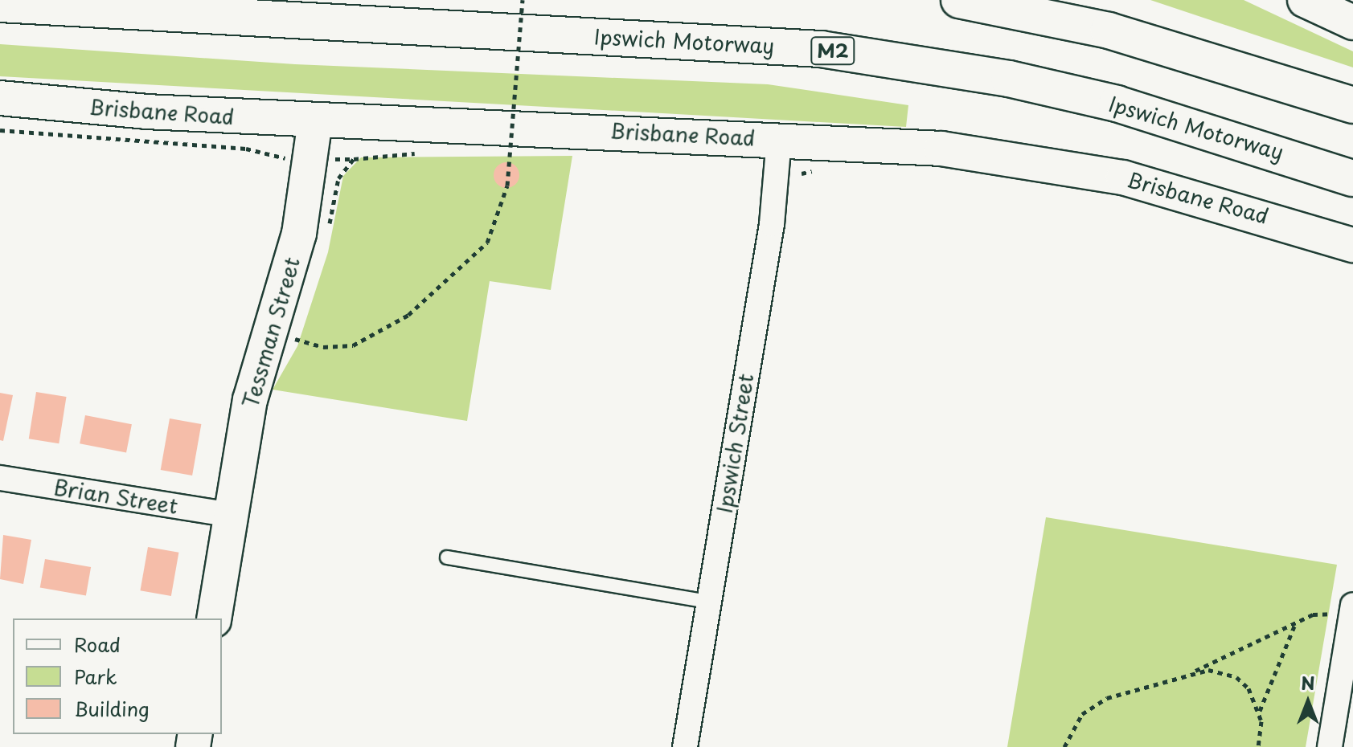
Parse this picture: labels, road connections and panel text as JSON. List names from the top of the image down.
{
  "streets": {
    "highway": ["Ipswich Motorway", "M2"],
    "street": [
      "Brisbane Road",
      "Tessman Street",
      "Ipswich Street",
      "Brian Street"
    ]
  },
  "crossings": [
    ["Brisbane Road", "Tessman Street"],
    ["Brisbane Road", "Ipswich Street"],
    ["Tessman Street", "Brian Street"]
  ],
  "legend": ["Road", "Park", "Building"],
  "north": "top"
}
